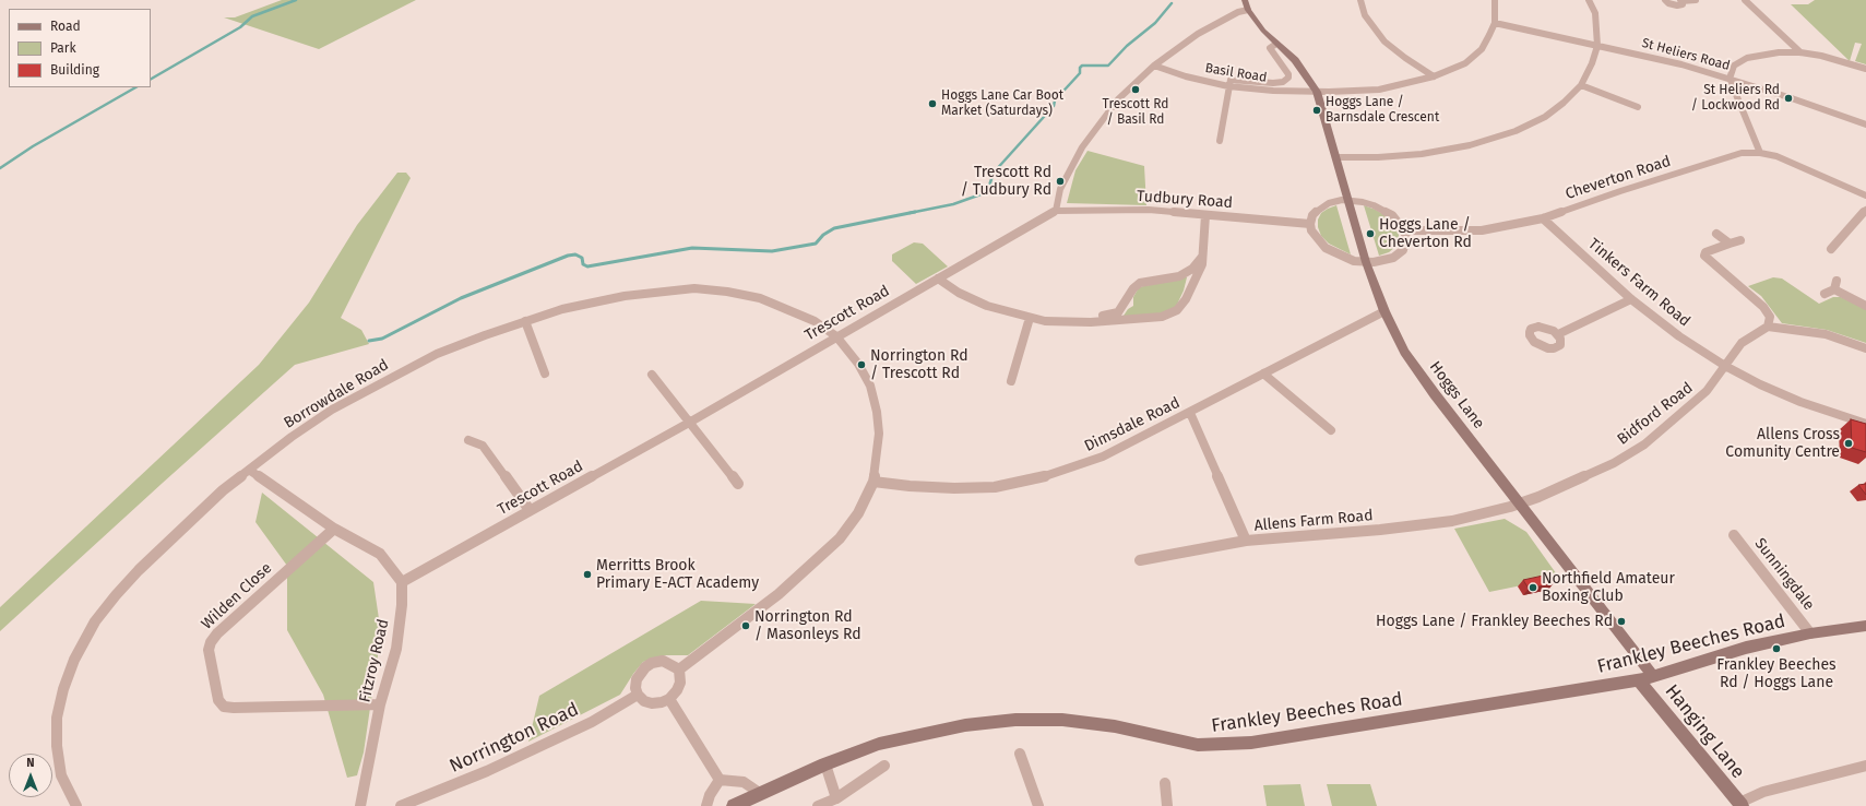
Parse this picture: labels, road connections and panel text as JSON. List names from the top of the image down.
{
  "streets": {
    "street": [
      "St Heliers Road",
      "Basil Road",
      "Cheverton Road",
      "Tudbury Road",
      "Tinkers Farm Road",
      "Trescott Road",
      "Borrowdale Road",
      "Hoggs Lane",
      "Bidford Road",
      "Dimsdale Road",
      "Allens Farm Road",
      "Sunningdale",
      "Wilden Close",
      "Frankley Beeches Road",
      "Fitzroy Road",
      "Hanging Lane",
      "Norrington Road"
    ]
  },
  "crossings": [
    ["St Heliers Road", "Basil Road"],
    ["Basil Road", "Hoggs Lane"],
    ["Cheverton Road", "Tinkers Farm Road"],
    ["Tudbury Road", "Trescott Road"],
    ["Tinkers Farm Road", "Bidford Road"],
    ["Trescott Road", "Borrowdale Road"],
    ["Trescott Road", "Fitzroy Road"],
    ["Hoggs Lane", "Bidford Road"],
    ["Hoggs Lane", "Dimsdale Road"],
    ["Hoggs Lane", "Allens Farm Road"],
    ["Hoggs Lane", "Frankley Beeches Road"],
    ["Hoggs Lane", "Hanging Lane"],
    ["Bidford Road", "Allens Farm Road"],
    ["Dimsdale Road", "Allens Farm Road"],
    ["Sunningdale", "Frankley Beeches Road"],
    ["Wilden Close", "Fitzroy Road"],
    ["Frankley Beeches Road", "Hanging Lane"]
  ],
  "places": [
    "Trescott Rd / Basil Rd",
    "St Heliers Rd / Lockwood Rd",
    "Hoggs Lane Car Boot Market (Saturdays)",
    "Hoggs Lane / Barnsdale Crescent",
    "Trescott Rd / Tudbury Rd",
    "Hoggs Lane / Cheverton Rd",
    "Norrington Rd / Trescott Rd",
    "Allens Cross Comunity Centre",
    "Merritts Brook Primary E-ACT Academy",
    "Northfield Amateur Boxing Club",
    "Hoggs Lane / Frankley Beeches Rd",
    "Norrington Rd / Masonleys Rd",
    "Frankley Beeches Rd / Hoggs Lane"
  ],
  "legend": ["Road", "Park", "Building"],
  "north": "top"
}
